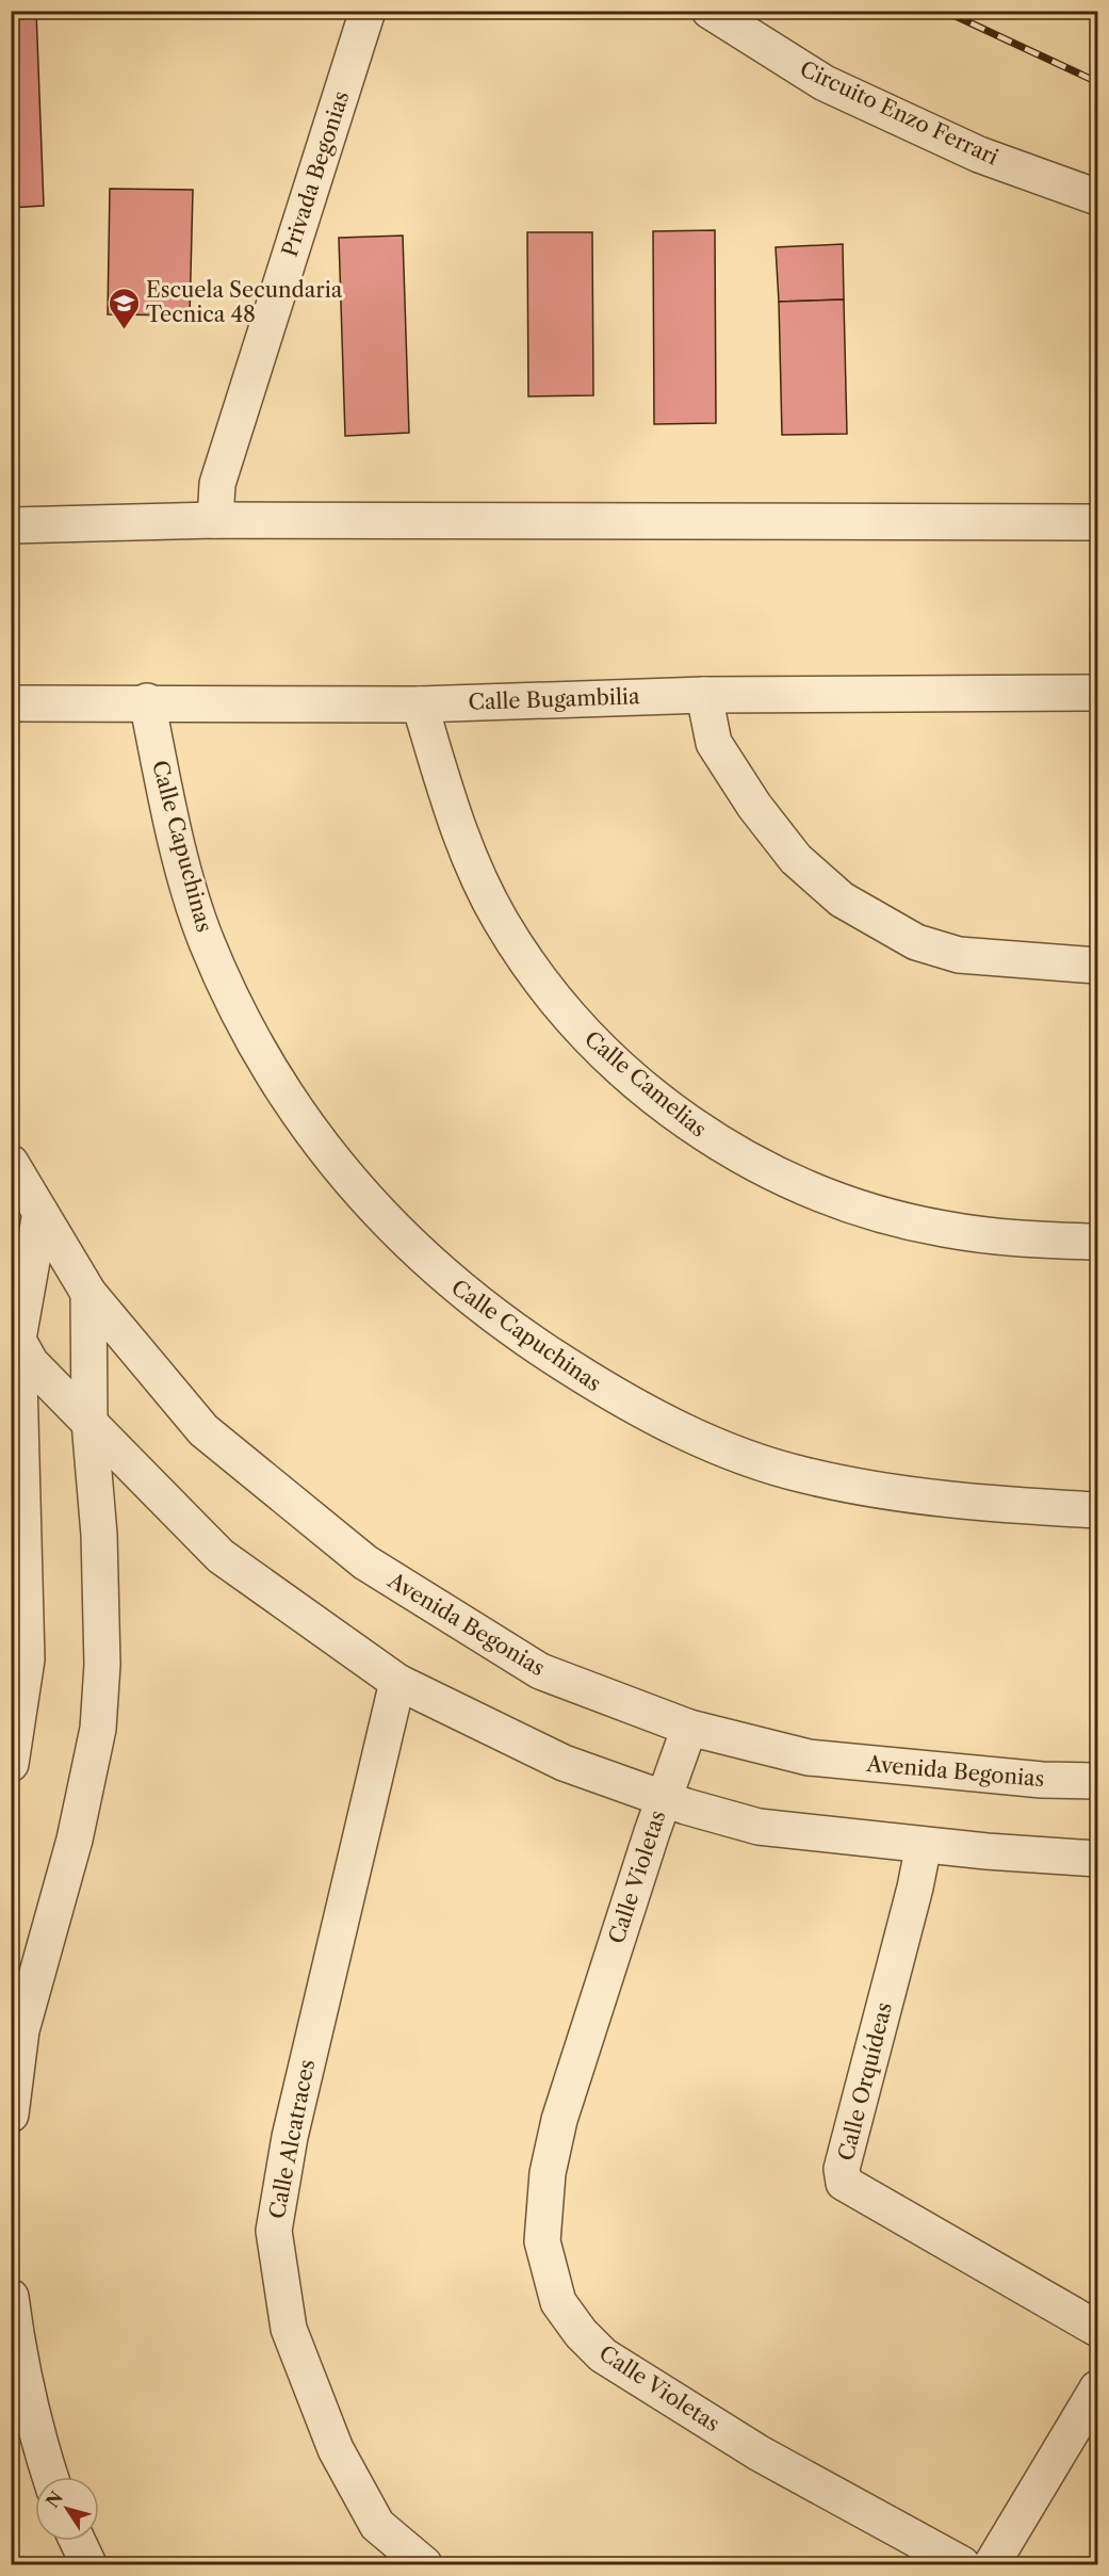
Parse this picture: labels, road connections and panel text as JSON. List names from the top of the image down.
{
  "streets": {
    "street": [
      "Circuito Enzo Ferrari",
      "Privada Begonias",
      "Calle Bugambilia",
      "Calle Capuchinas",
      "Calle Camelias",
      "Avenida Begonias",
      "Calle Violetas",
      "Calle Orquídeas",
      "Calle Alcatraces"
    ]
  },
  "crossings": [
    ["Calle Bugambilia", "Calle Capuchinas"],
    ["Calle Bugambilia", "Calle Camelias"],
    ["Avenida Begonias", "Calle Violetas"]
  ],
  "places": {
    "school or university": ["Escuela Secundaria Tecnica 48"]
  },
  "north": "top left"
}
